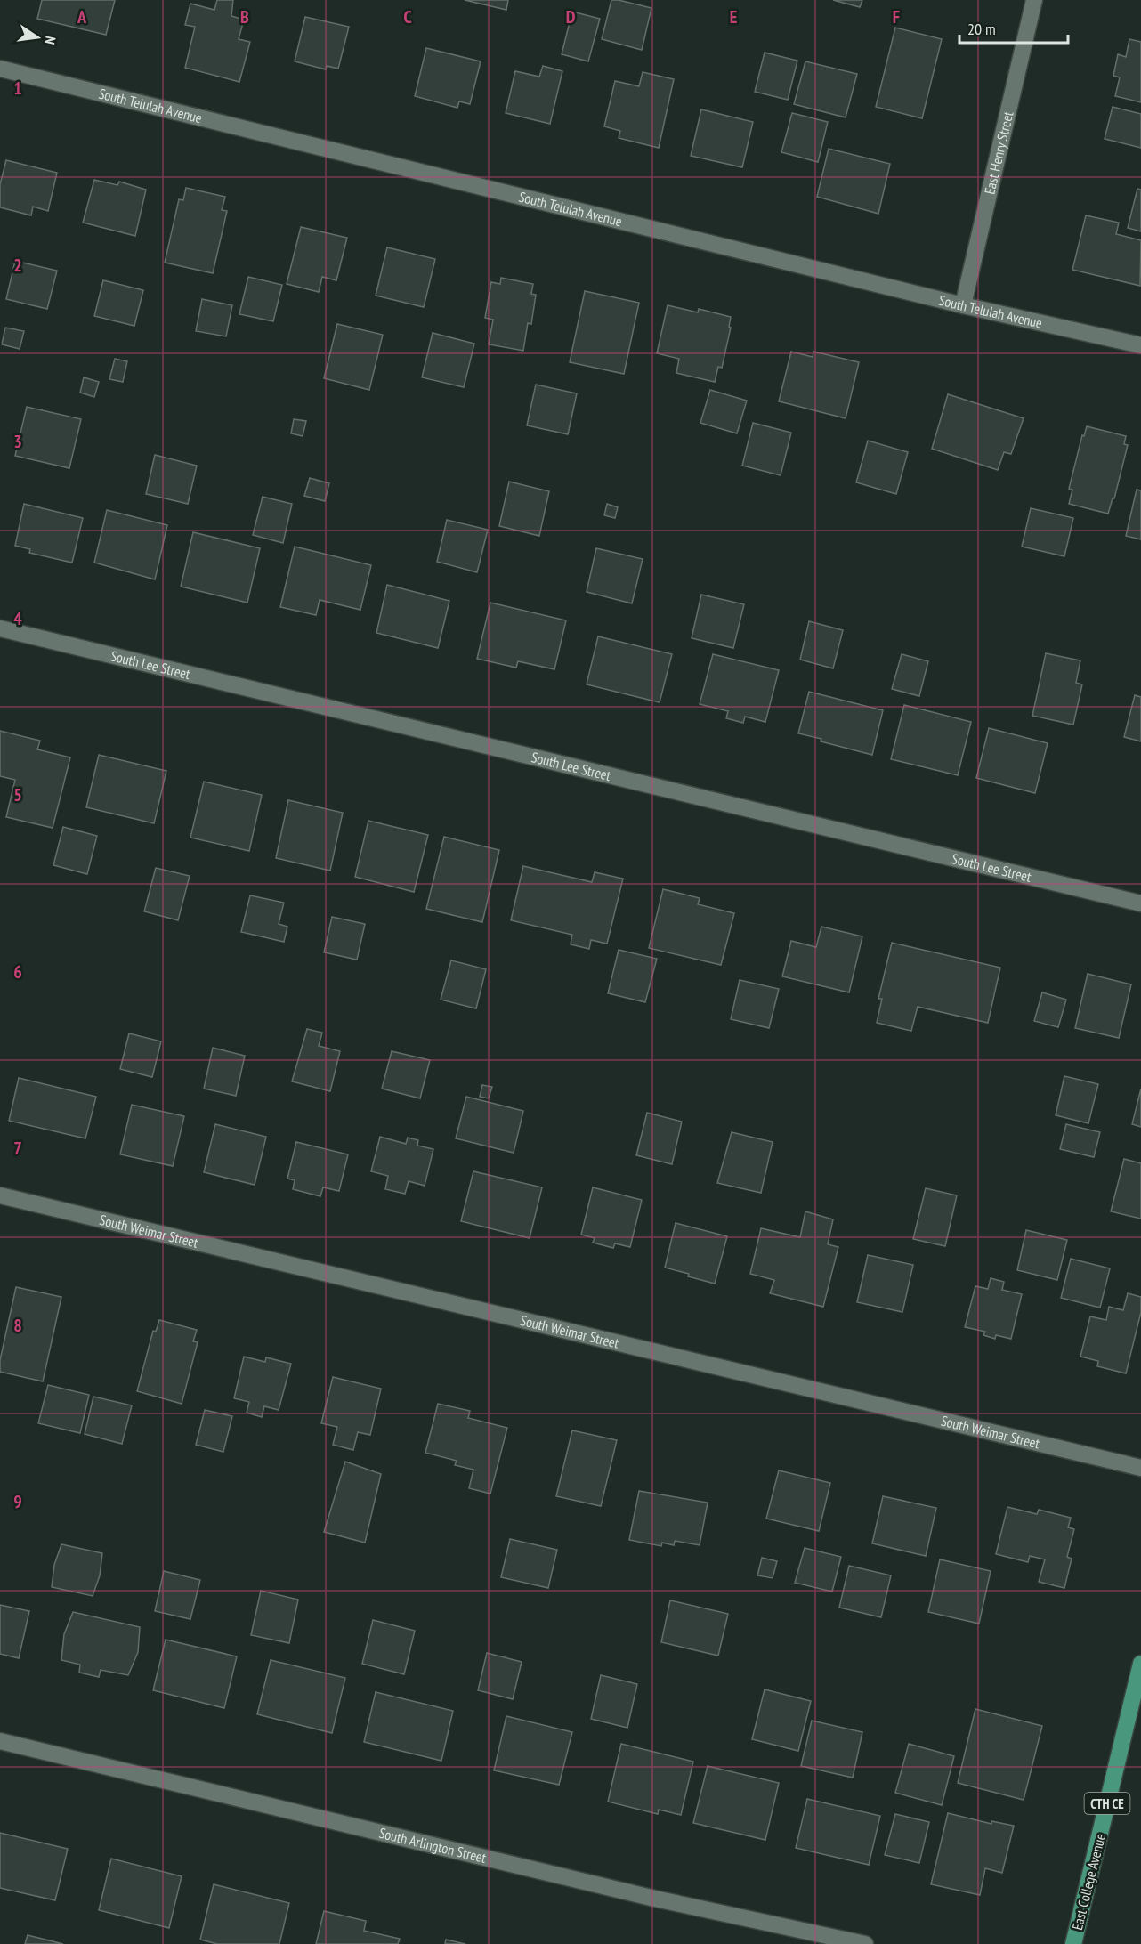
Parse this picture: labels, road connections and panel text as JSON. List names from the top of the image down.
{
  "streets": {
    "main road": ["CTH CE", "East College Avenue"],
    "street": [
      "South Telulah Avenue",
      "East Henry Street",
      "South Lee Street",
      "South Weimar Street",
      "South Arlington Street"
    ]
  },
  "crossings": [
    ["South Telulah Avenue", "East Henry Street"]
  ],
  "scale_bar": "20 m",
  "north": "right",
  "grid": {
    "columns": [
      "A",
      "B",
      "C",
      "D",
      "E",
      "F"
    ],
    "rows": [
      "1",
      "2",
      "3",
      "4",
      "5",
      "6",
      "7",
      "8",
      "9"
    ]
  }
}
